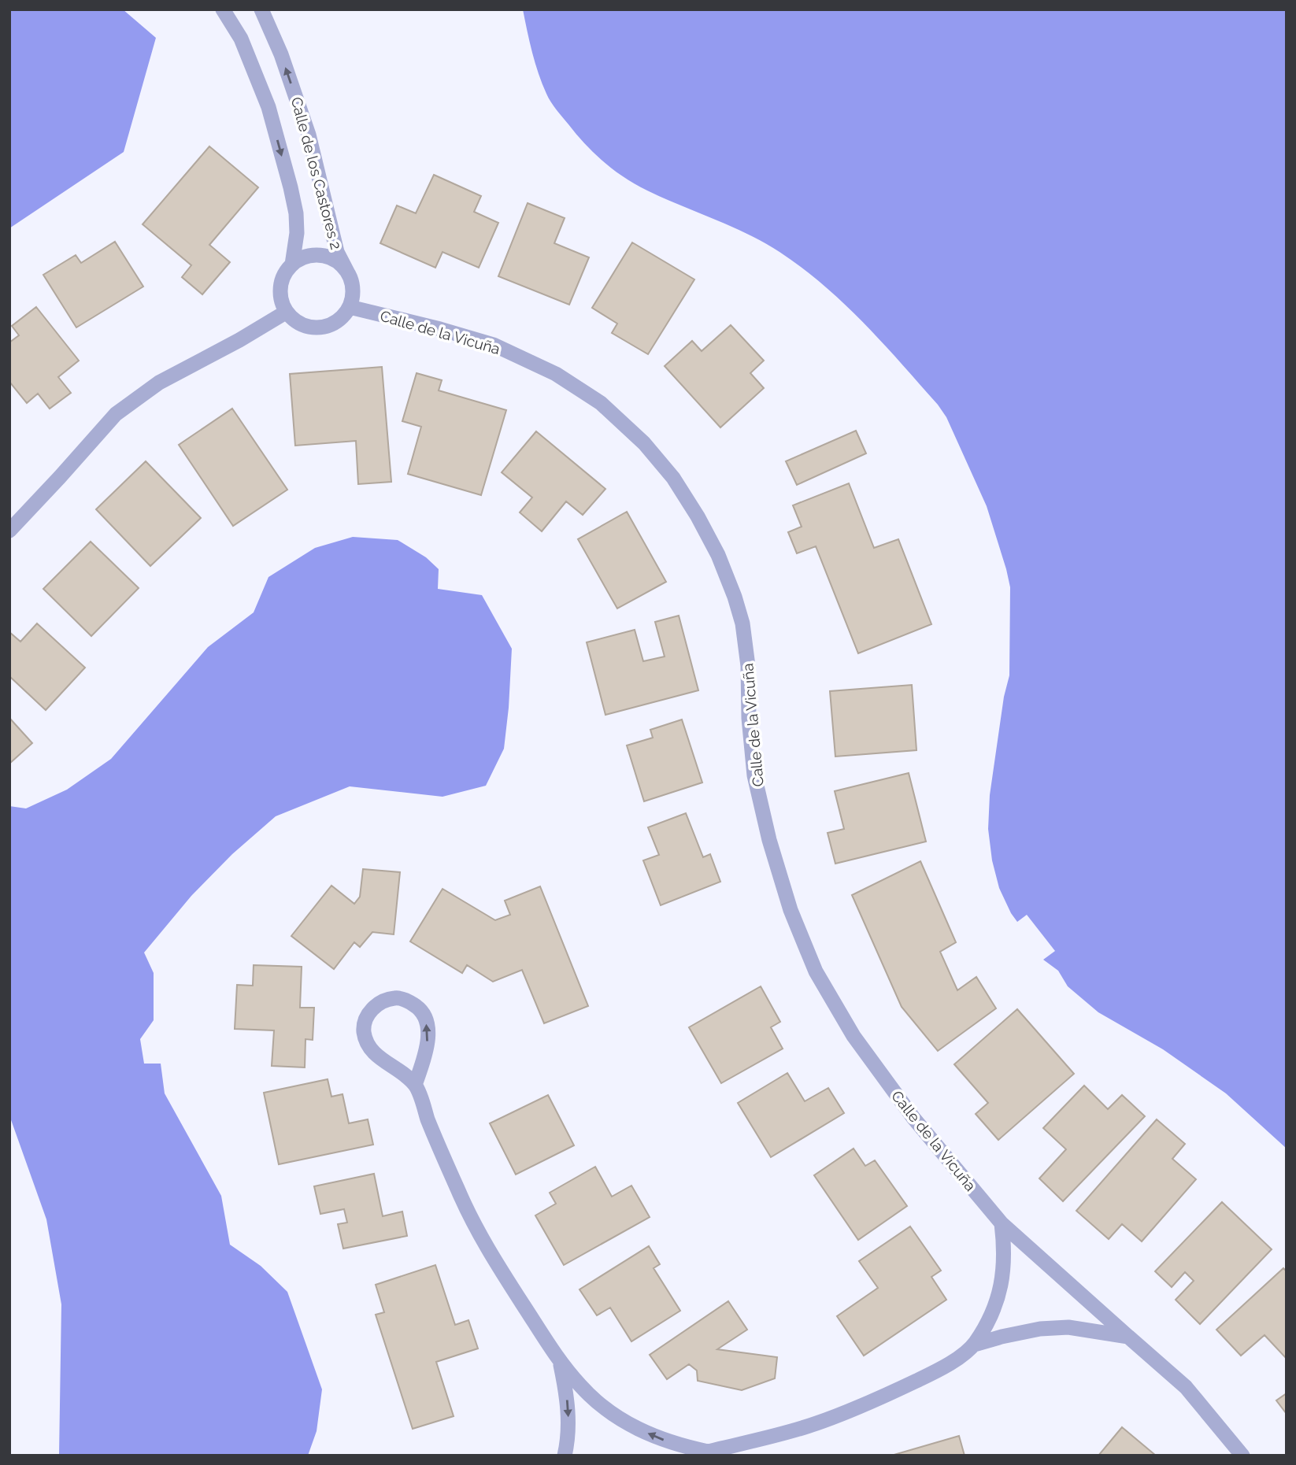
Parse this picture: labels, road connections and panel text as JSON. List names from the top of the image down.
{
  "streets": {
    "street": ["Calle de los Castores 2", "Calle de la Vicuña"]
  },
  "crossings": [
    ["Calle de los Castores 2", "Calle de la Vicuña"]
  ]
}
